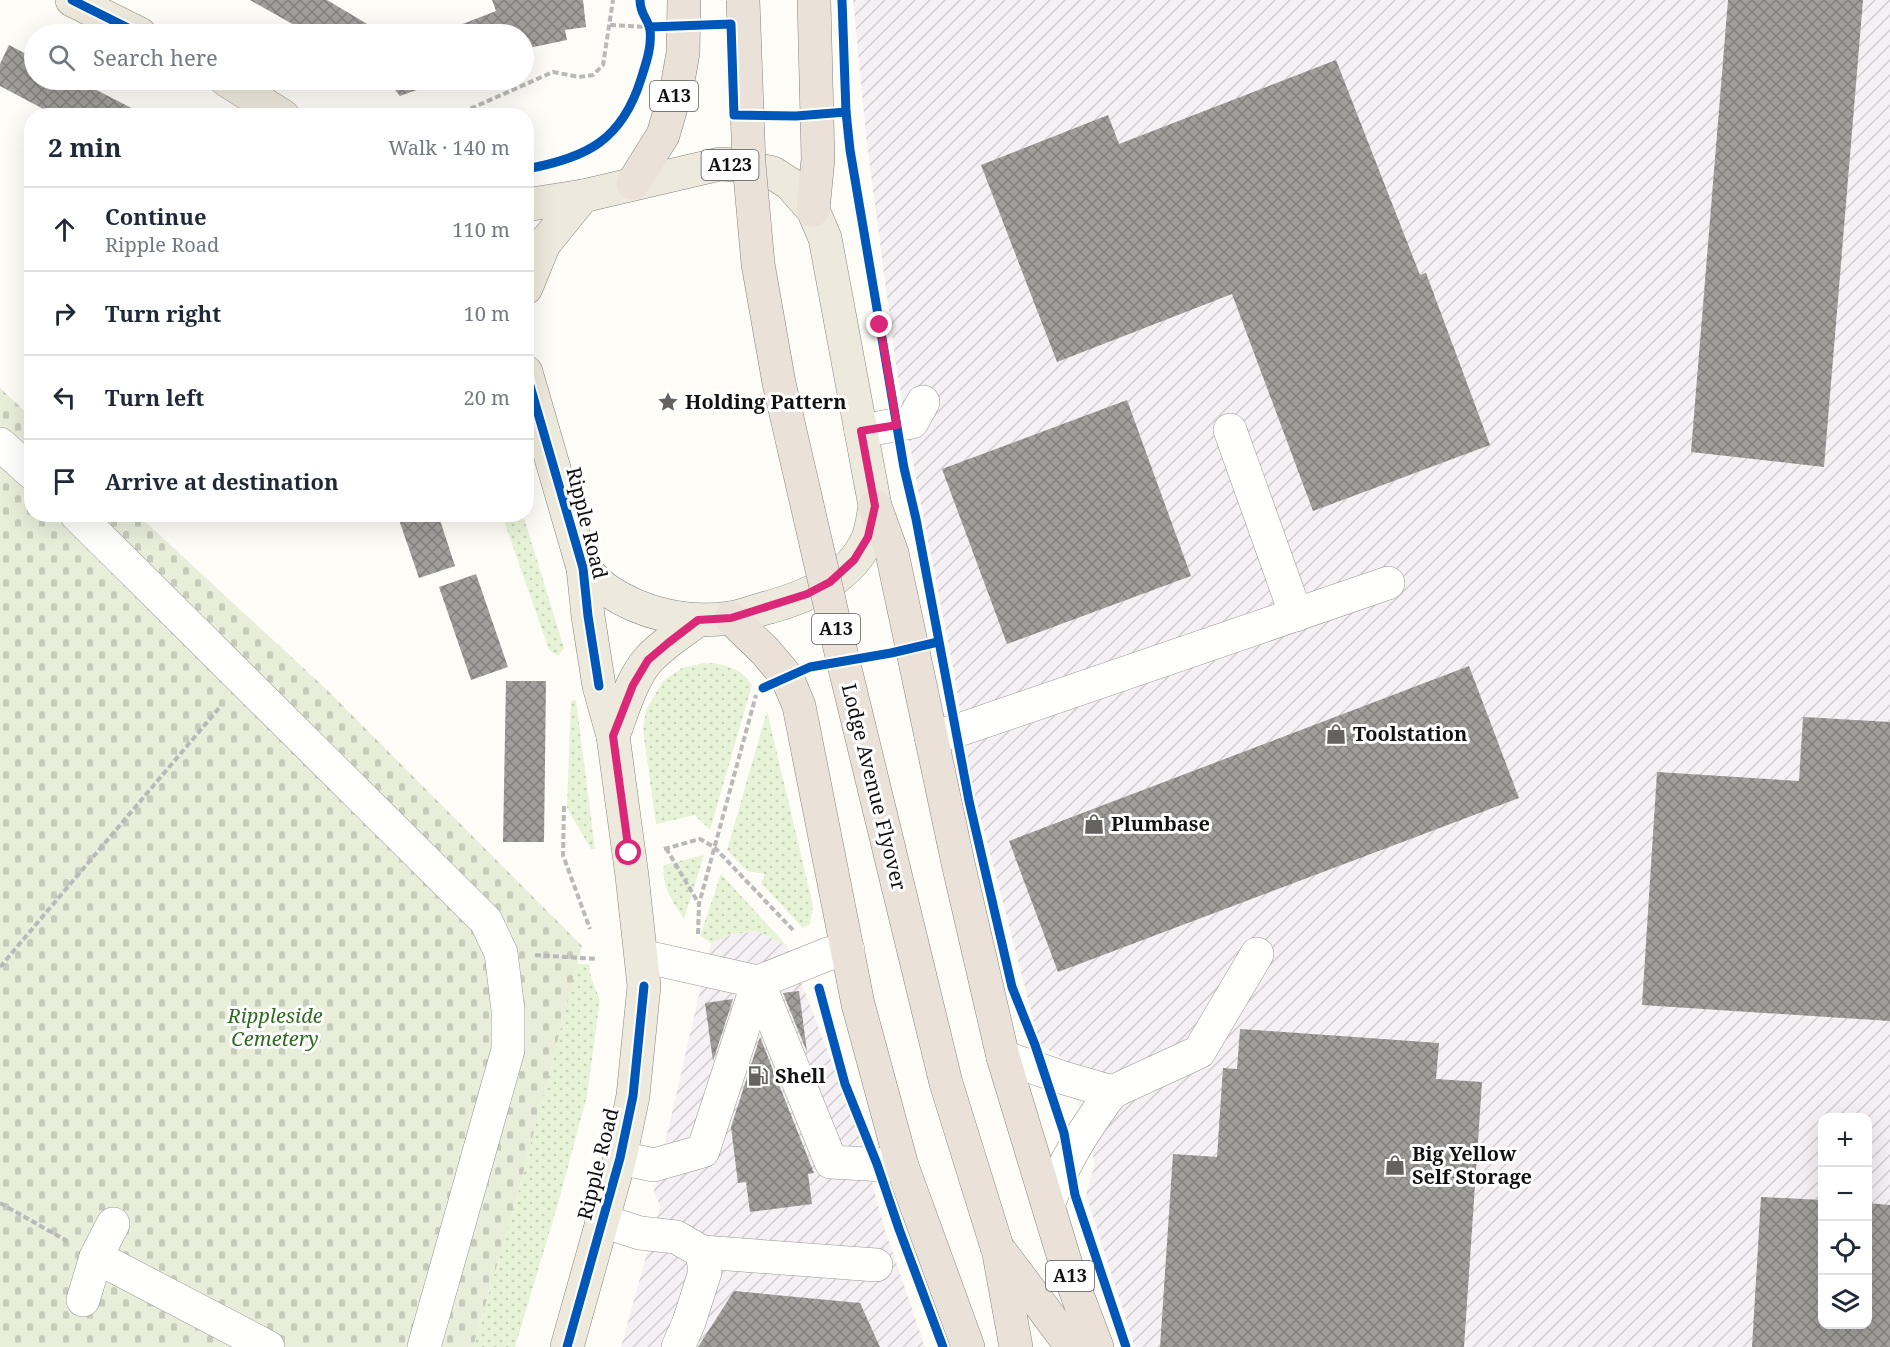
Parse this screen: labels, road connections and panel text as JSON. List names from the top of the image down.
{
  "streets": {
    "highway": ["A13", "Lodge Avenue Flyover"],
    "main road": ["A123", "Ripple Road"]
  },
  "crossings": [
    ["A13", "Ripple Road"]
  ],
  "parks": ["Rippleside Cemetery"],
  "places": {
    "place": ["Holding Pattern"],
    "shop": ["Toolstation", "Plumbase", "Big Yellow Self Storage"],
    "fuel station": ["Shell"]
  },
  "page": {
    "search": "Search here",
    "heading": ["2 min", "Walk · 140 m"],
    "list": [
      ["Continue", "Ripple Road", "110 m"],
      ["Turn right", "10 m"],
      ["Turn left", "20 m"],
      "Arrive at destination"
    ],
    "map_buttons": ["+", "−"]
  }
}
